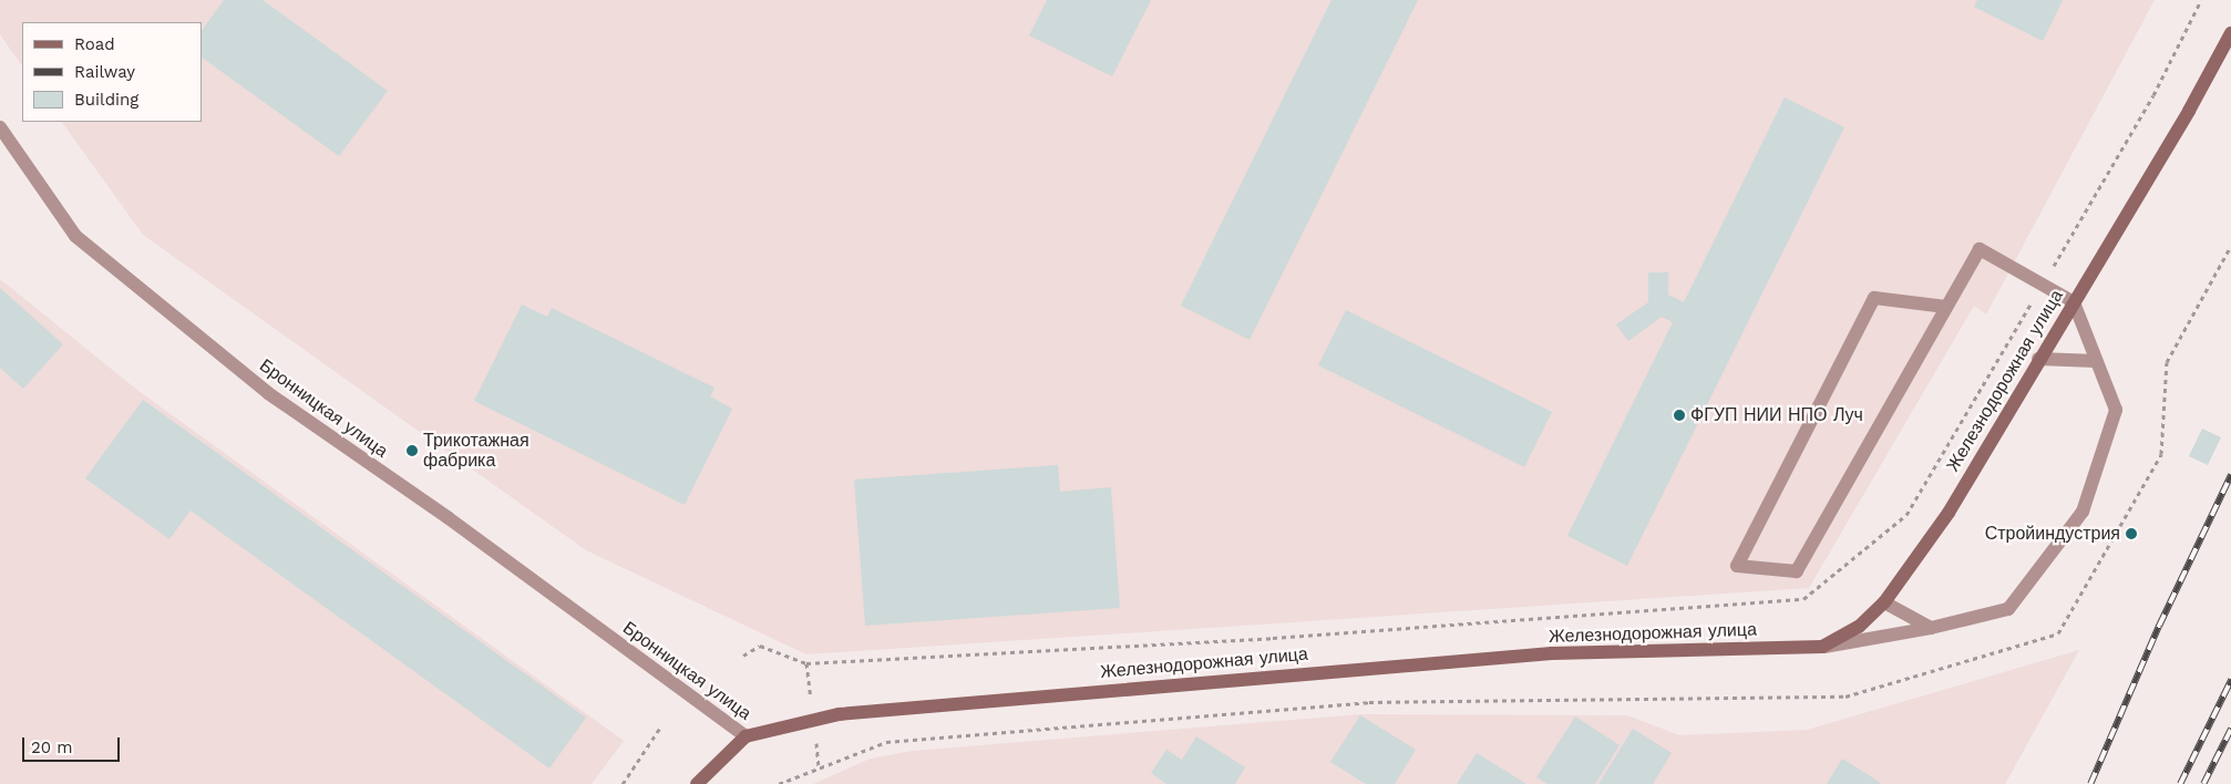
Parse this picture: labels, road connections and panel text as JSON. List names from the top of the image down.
{
  "streets": {
    "main road": ["Железнодорожная улица"],
    "street": ["Бронницкая улица"]
  },
  "crossings": [
    ["Железнодорожная улица", "Бронницкая улица"]
  ],
  "places": ["ФГУП НИИ НПО Луч", "Трикотажная фабрика", "Стройиндустрия"],
  "legend": ["Road", "Railway", "Building"],
  "scale_bar": "20 m"
}
